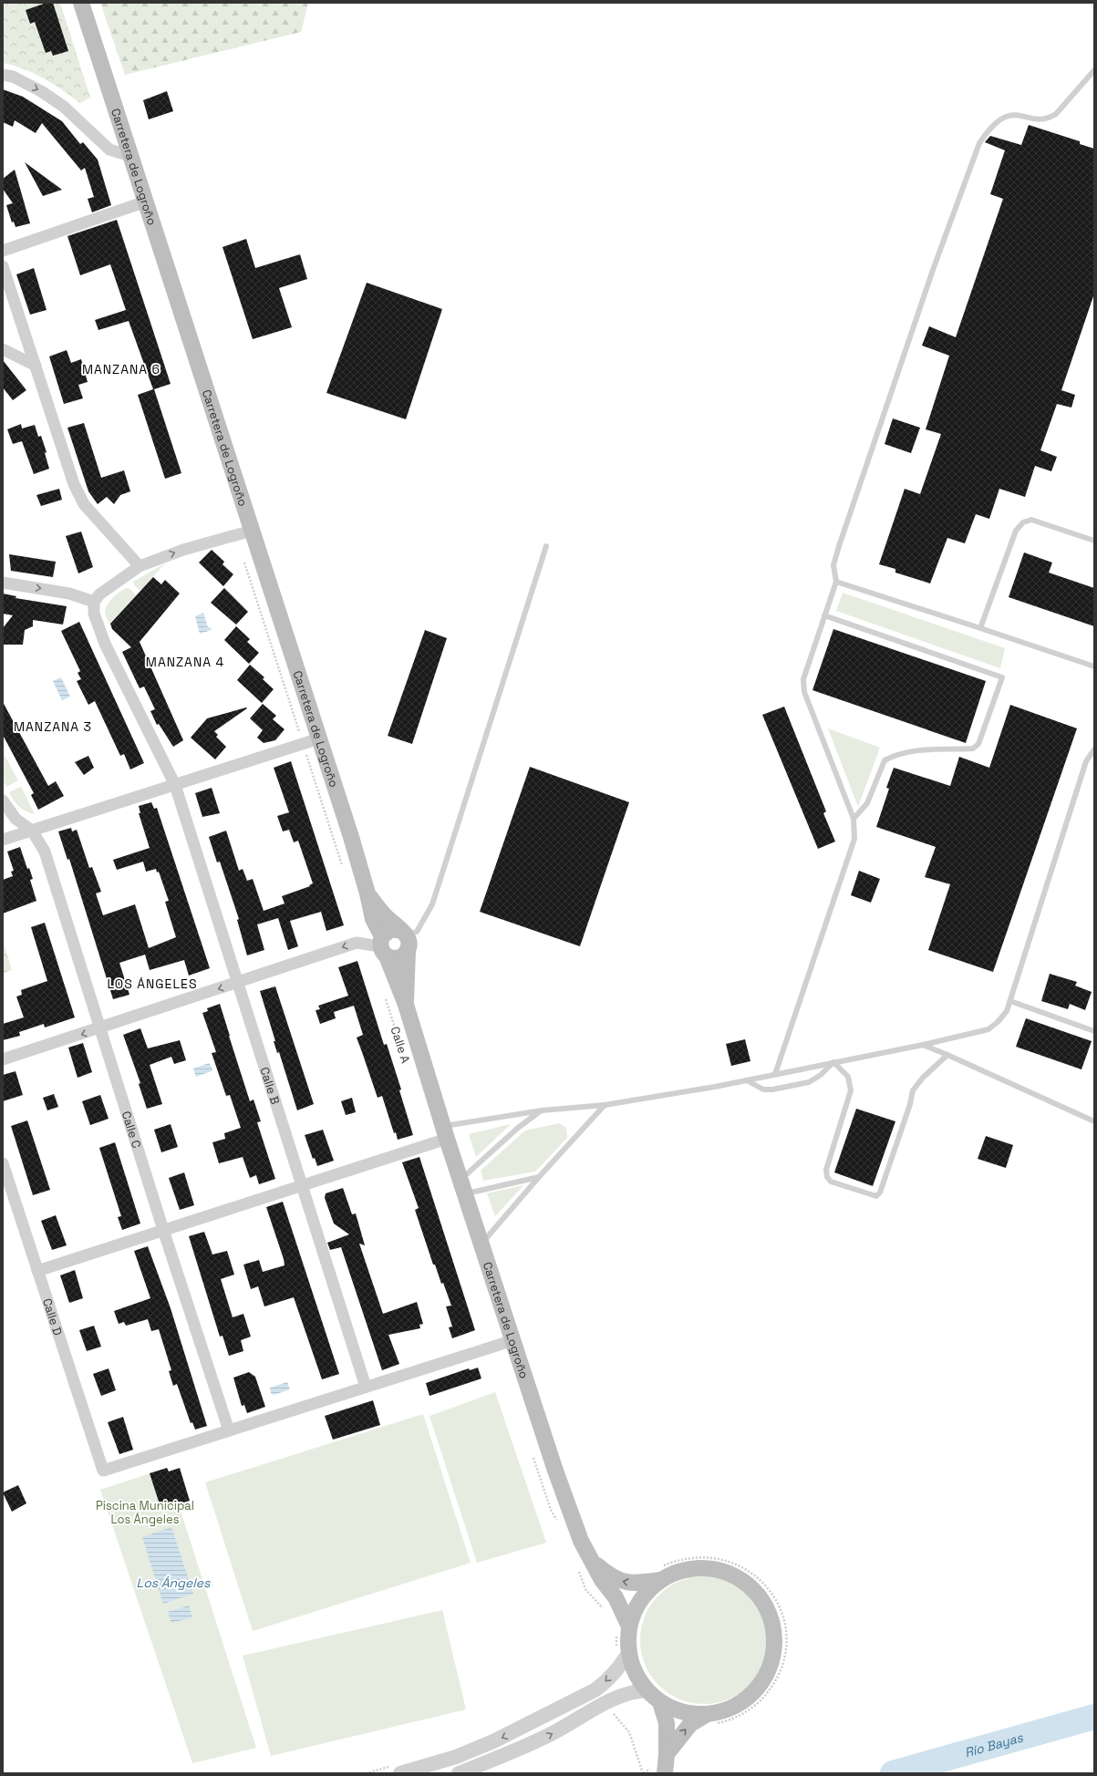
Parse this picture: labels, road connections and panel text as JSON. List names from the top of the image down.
{
  "streets": {
    "main road": ["Carretera de Logroño"],
    "street": ["Calle B", "Calle C", "Calle D"],
    "path": ["Calle A"]
  },
  "crossings": [
    ["Calle C", "Calle D"]
  ],
  "districts": [
    "MANZANA 6",
    "MANZANA 4",
    "MANZANA 3",
    "LOS ÁNGELES"
  ],
  "water": ["Los Ángeles", "Río Bayas"],
  "parks": ["Piscina Municipal Los Ángeles"]
}
